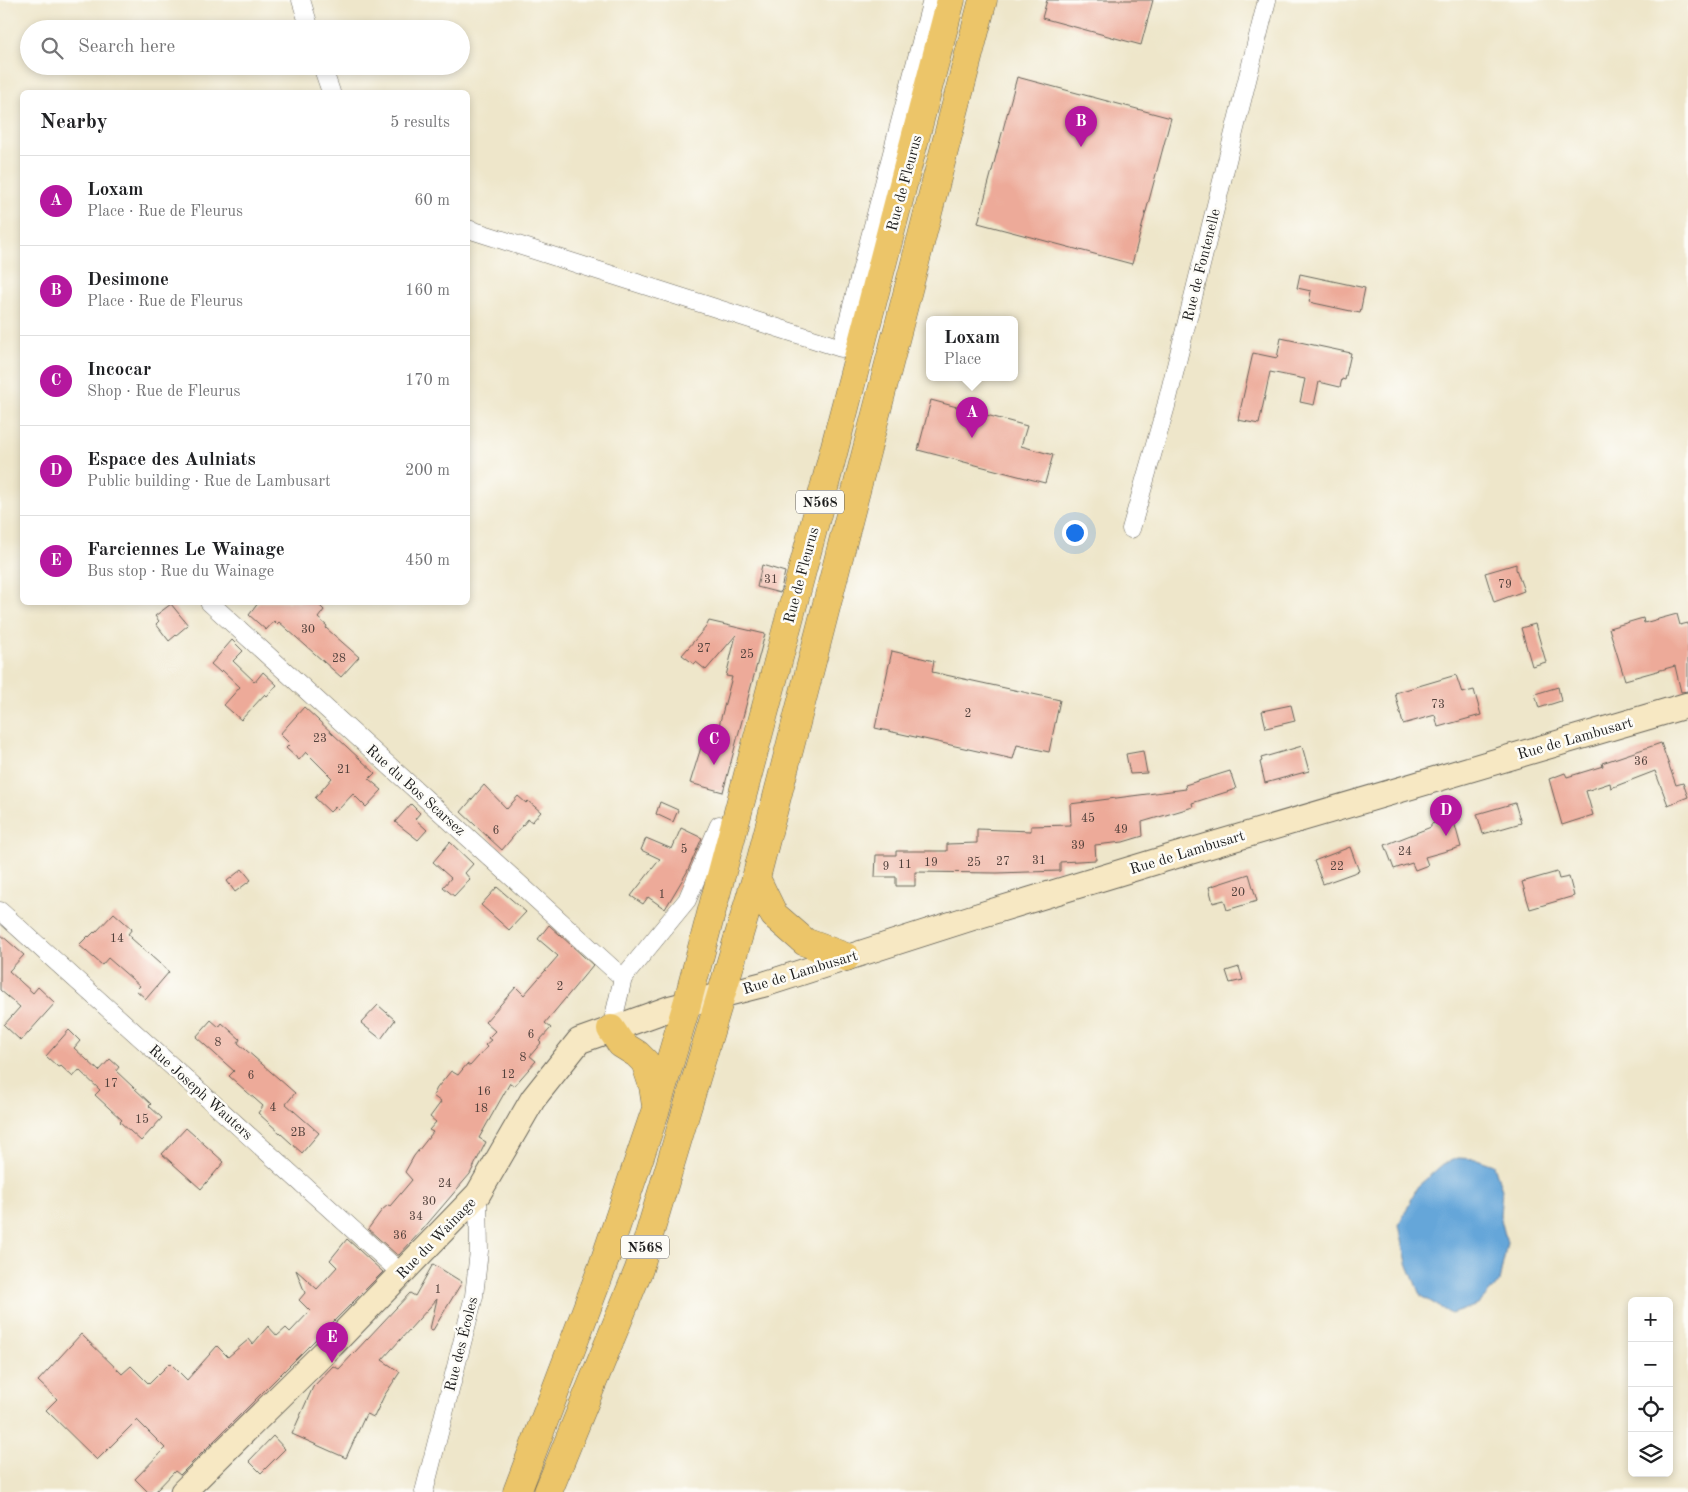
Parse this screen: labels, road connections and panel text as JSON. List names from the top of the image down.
{
  "streets": {
    "highway": ["Rue de Fleurus", "N568"],
    "main road": ["Rue de Lambusart", "Rue du Wainage"],
    "street": [
      "Rue de Fontenelle",
      "Rue du Bos Scarsez",
      "Rue Joseph Wauters",
      "Rue des Écoles"
    ]
  },
  "crossings": [
    ["Rue de Fleurus", "N568"],
    ["Rue de Fleurus", "Rue de Lambusart"],
    ["Rue de Fleurus", "Rue du Wainage"],
    ["N568", "Rue de Lambusart"],
    ["N568", "Rue du Wainage"],
    ["Rue de Lambusart", "Rue du Wainage"],
    ["Rue Joseph Wauters", "Rue du Wainage"],
    ["Rue du Wainage", "Rue des Écoles"]
  ],
  "house_numbers": [
    "31",
    "79",
    "30",
    "27",
    "25",
    "28",
    "73",
    "2",
    "23",
    "36",
    "21",
    "45",
    "49",
    "6",
    "39",
    "5",
    "24",
    "31",
    "27",
    "19",
    "25",
    "11",
    "9",
    "22",
    "20",
    "1",
    "14",
    "2",
    "6",
    "8",
    "8",
    "12",
    "6",
    "17",
    "16",
    "4",
    "18",
    "15",
    "2B",
    "24",
    "30",
    "34",
    "36",
    "1"
  ],
  "page": {
    "search": "Search here",
    "heading": ["Nearby", "5 results"],
    "pins": [
      "B",
      "A",
      "C",
      "D",
      "E"
    ],
    "list": [
      {
        "mark": "A",
        "name": "Loxam",
        "note": "Place · Rue de Fleurus",
        "value": "60 m"
      },
      {
        "mark": "B",
        "name": "Desimone",
        "note": "Place · Rue de Fleurus",
        "value": "160 m"
      },
      {
        "mark": "C",
        "name": "Incocar",
        "note": "Shop · Rue de Fleurus",
        "value": "170 m"
      },
      {
        "mark": "D",
        "name": "Espace des Aulniats",
        "note": "Public building · Rue de Lambusart",
        "value": "200 m"
      },
      {
        "mark": "E",
        "name": "Farciennes Le Wainage",
        "note": "Bus stop · Rue du Wainage",
        "value": "450 m"
      }
    ],
    "popup": ["Loxam", "Place"],
    "map_buttons": ["+", "−"]
  }
}
